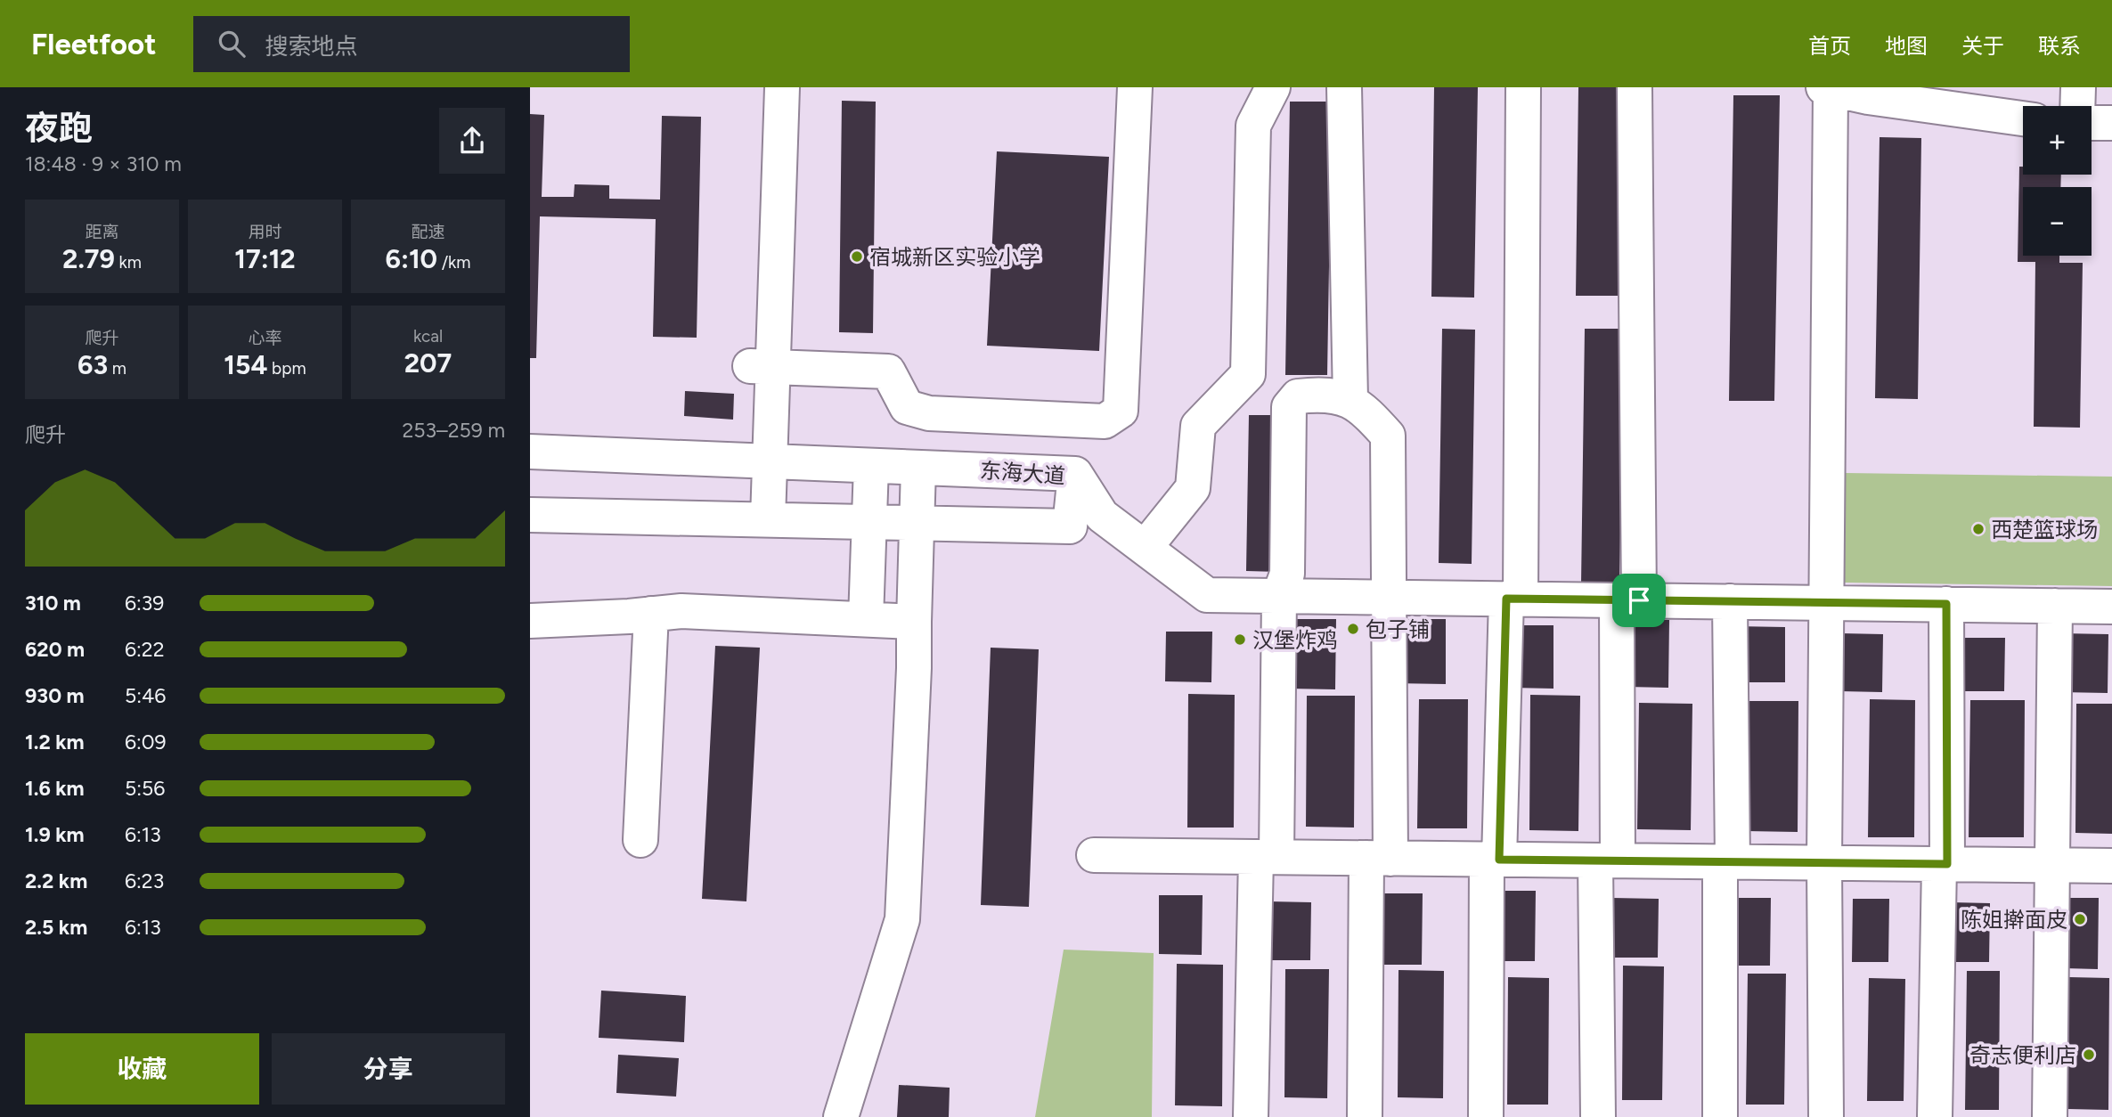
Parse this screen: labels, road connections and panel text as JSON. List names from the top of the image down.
{
  "streets": {
    "street": ["东海大道"]
  },
  "places": [
    "宿城新区实验小学",
    "西楚篮球场",
    "包子铺",
    "汉堡炸鸡",
    "陈姐擀面皮",
    "奇志便利店"
  ],
  "page": {
    "header": "Fleetfoot",
    "search": "搜索地点",
    "nav": [
      "首页",
      "地图",
      "关于",
      "联系"
    ],
    "heading": ["夜跑", "18:48 · 9 × 310 m"],
    "map_buttons": ["+", "−"],
    "stats": [
      ["距离", "2.79 km"],
      ["用时", "17:12"],
      ["配速", "6:10 /km"],
      ["爬升", "63 m"],
      ["心率", "154 bpm"],
      ["kcal", "207"]
    ],
    "chart": ["爬升", "253–259 m"],
    "list": [
      {
        "name": "310 m",
        "note": "6:39"
      },
      {
        "name": "620 m",
        "note": "6:22"
      },
      {
        "name": "930 m",
        "note": "5:46"
      },
      {
        "name": "1.2 km",
        "note": "6:09"
      },
      {
        "name": "1.6 km",
        "note": "5:56"
      },
      {
        "name": "1.9 km",
        "note": "6:13"
      },
      {
        "name": "2.2 km",
        "note": "6:23"
      },
      {
        "name": "2.5 km",
        "note": "6:13"
      }
    ],
    "buttons": ["收藏", "分享"]
  }
}
